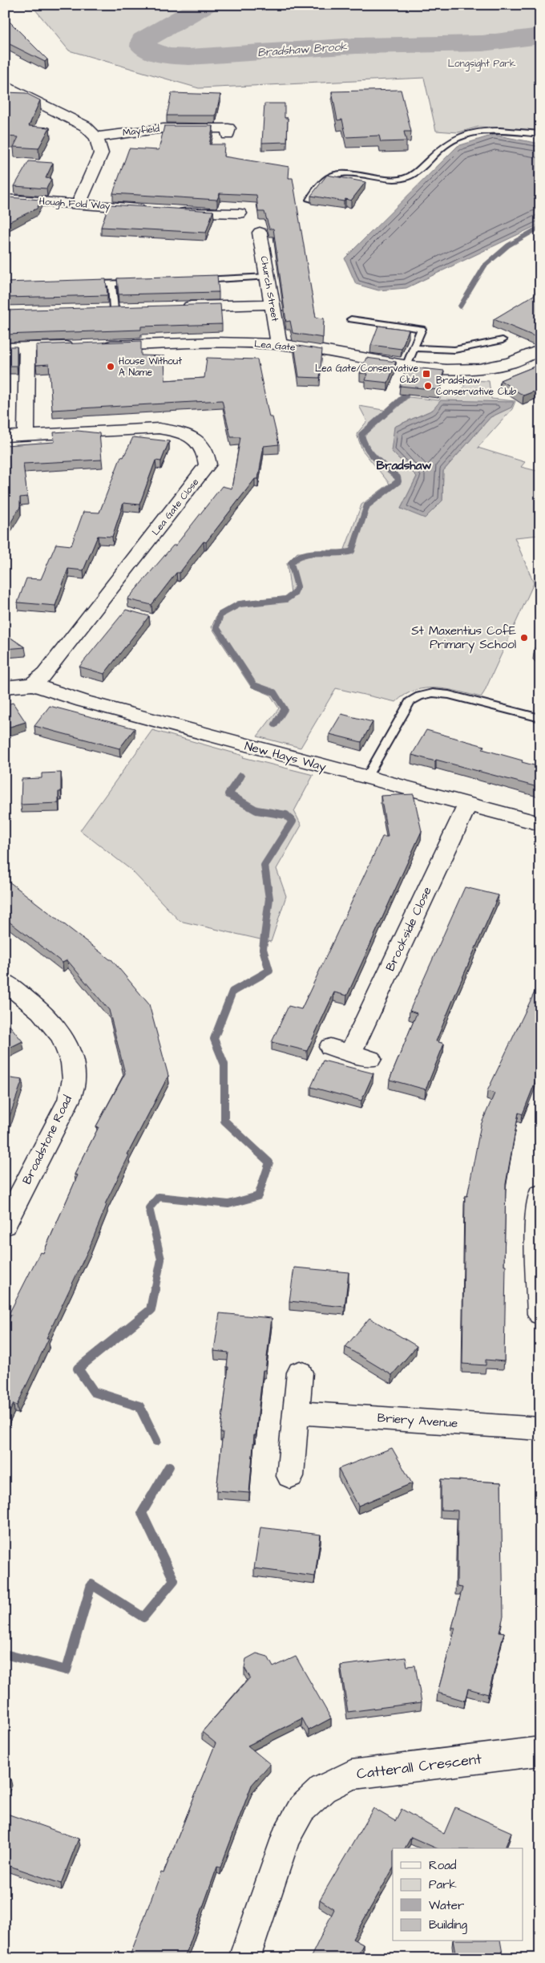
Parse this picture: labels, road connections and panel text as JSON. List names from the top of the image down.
{
  "streets": {
    "street": [
      "Mayfield",
      "Hough Fold Way",
      "Church Street",
      "Lea Gate",
      "Lea Gate Close",
      "New Hays Way",
      "Brookside Close",
      "Broadstone Road",
      "Briery Avenue",
      "Catterall Crescent"
    ]
  },
  "crossings": [
    ["Church Street", "Lea Gate"],
    ["Lea Gate Close", "New Hays Way"],
    ["New Hays Way", "Brookside Close"]
  ],
  "districts": ["Bradshaw"],
  "water": ["Bradshaw Brook"],
  "parks": ["Longsight Park"],
  "places": {
    "other": ["House Without A Name", "Bradshaw Conservative Club", "St Maxentius CofE Primary School"],
    "transit": ["Lea Gate/Conservative Club"]
  },
  "legend": [
    "Road",
    "Park",
    "Water",
    "Building"
  ]
}
